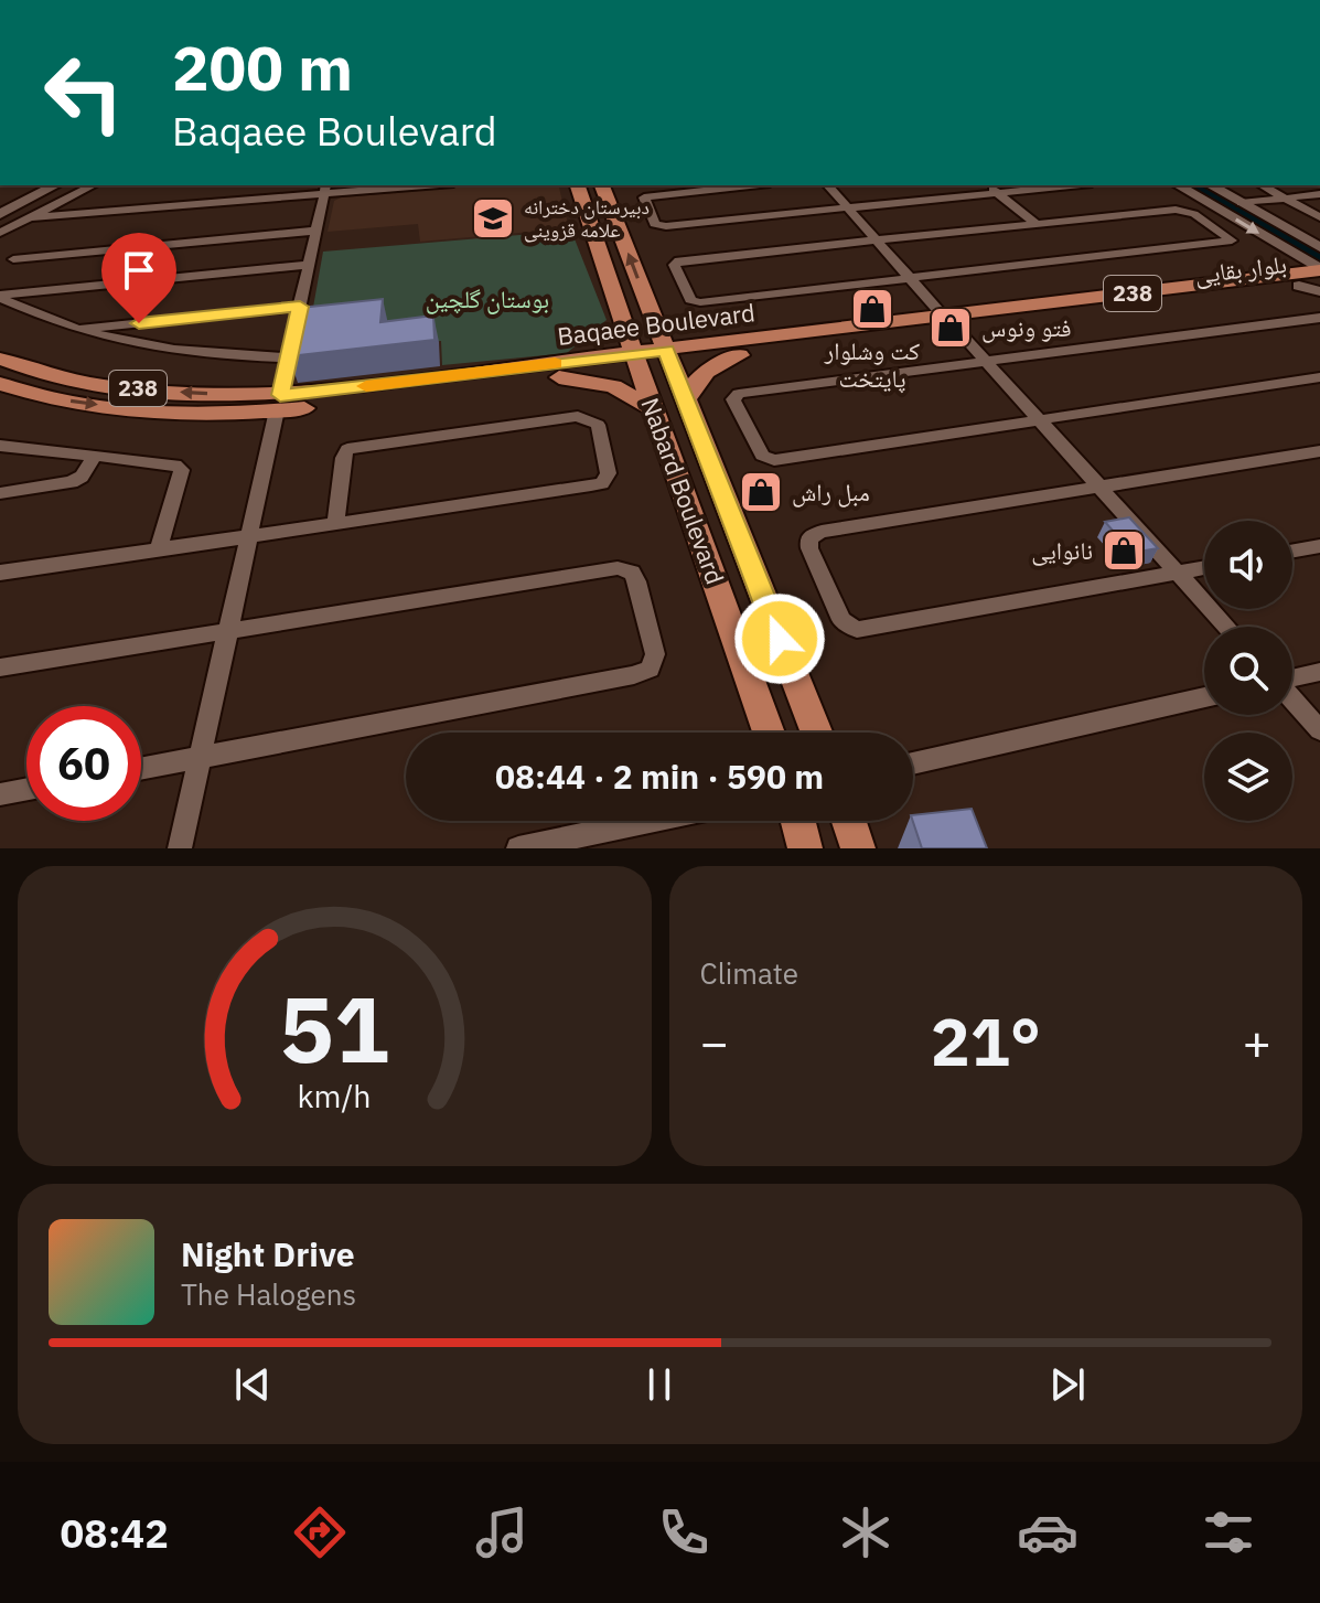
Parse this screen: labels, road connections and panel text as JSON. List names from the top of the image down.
{
  "streets": {
    "main road": [
      "بلوار بقایی",
      "238",
      "Baqaee Boulevard",
      "Nabard Boulevard"
    ]
  },
  "crossings": [
    ["بلوار بقایی", "Baqaee Boulevard"],
    ["Baqaee Boulevard", "Nabard Boulevard"]
  ],
  "parks": ["بوستان گلچین"],
  "places": {
    "school or university": ["دبیرستان دخترانه علامه قزوینی"],
    "shop": [
      "کت وشلوار پایتخت",
      "فتو ونوس",
      "مبل راش",
      "نانوایی"
    ]
  },
  "page": {
    "turn": ["200 m", "Baqaee Boulevard"],
    "limit": "60",
    "trip": "08:44 · 2 min · 590 m",
    "tile": "Climate",
    "heat": ["−", "21°", "+"],
    "song": ["Night Drive", "The Halogens"],
    "tabs": "08:42",
    "gauge": ["51", "km/h"]
  }
}
